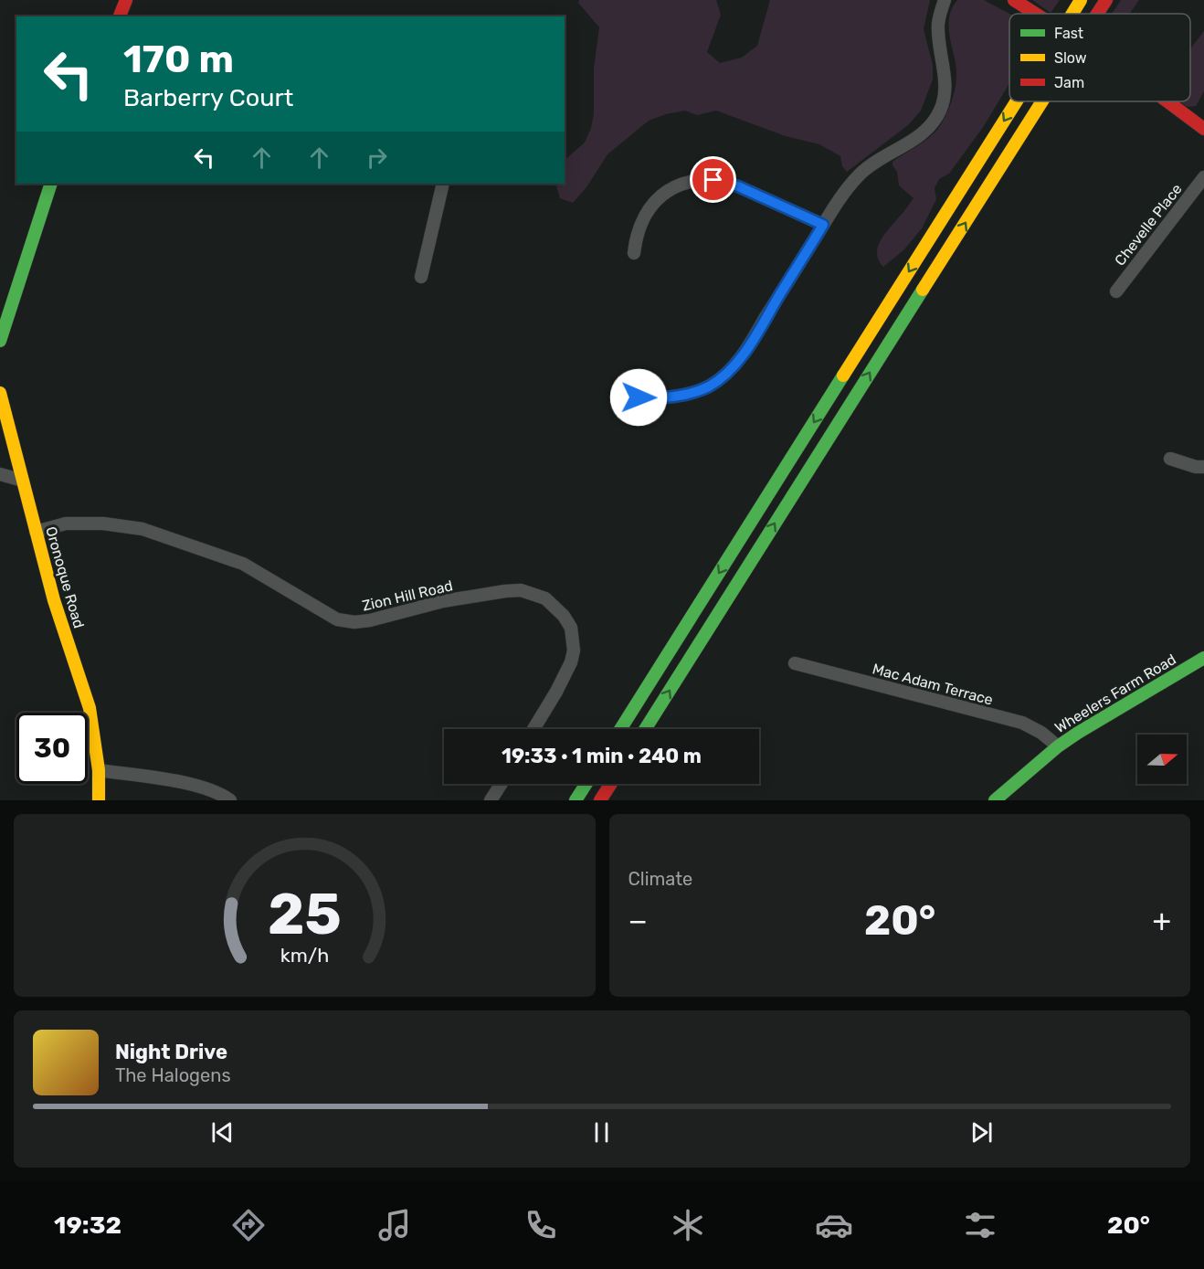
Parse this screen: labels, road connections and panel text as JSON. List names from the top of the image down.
{
  "streets": {
    "main road": ["Oronoque Road", "Wheelers Farm Road"],
    "street": ["Chevelle Place", "Zion Hill Road", "Mac Adam Terrace"]
  },
  "crossings": [
    ["Oronoque Road", "Zion Hill Road"],
    ["Mac Adam Terrace", "Wheelers Farm Road"]
  ],
  "legend": ["Fast", "Slow", "Jam"],
  "north": "right",
  "page": {
    "turn": ["170 m", "Barberry Court"],
    "limit": "30",
    "trip": "19:33 · 1 min · 240 m",
    "tile": "Climate",
    "heat": ["−", "20°", "+"],
    "song": ["Night Drive", "The Halogens"],
    "tabs": ["19:32", "20°"],
    "gauge": ["25", "km/h"]
  }
}
